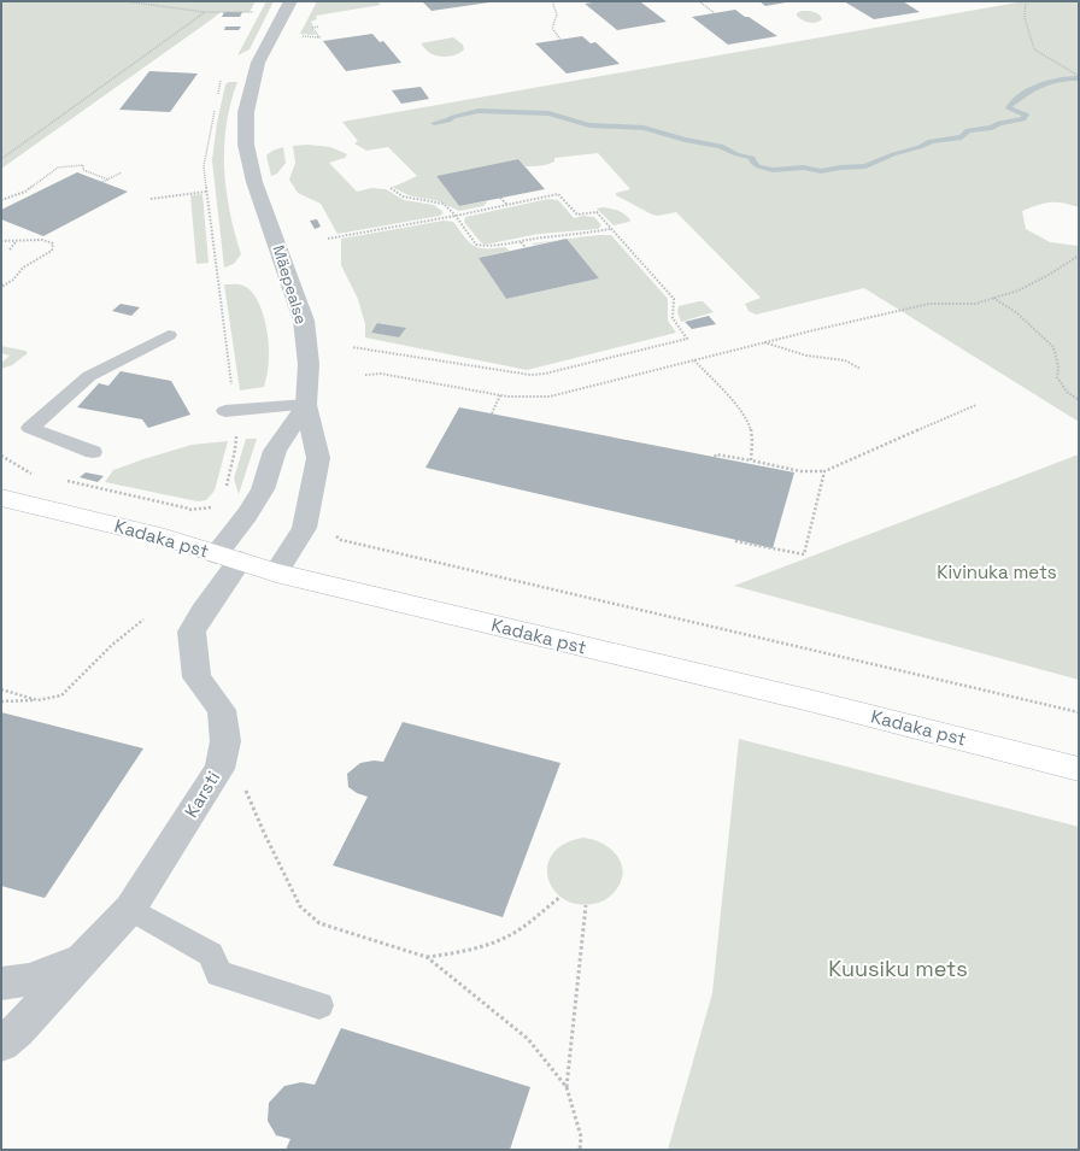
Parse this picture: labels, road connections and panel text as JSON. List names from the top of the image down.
{
  "streets": {
    "main road": ["Kadaka pst"],
    "street": ["Mäepealse", "Karsti"]
  },
  "crossings": [
    ["Mäepealse", "Kadaka pst"],
    ["Mäepealse", "Karsti"],
    ["Kadaka pst", "Karsti"]
  ],
  "parks": ["Kivinuka mets", "Kuusiku mets"]
}
